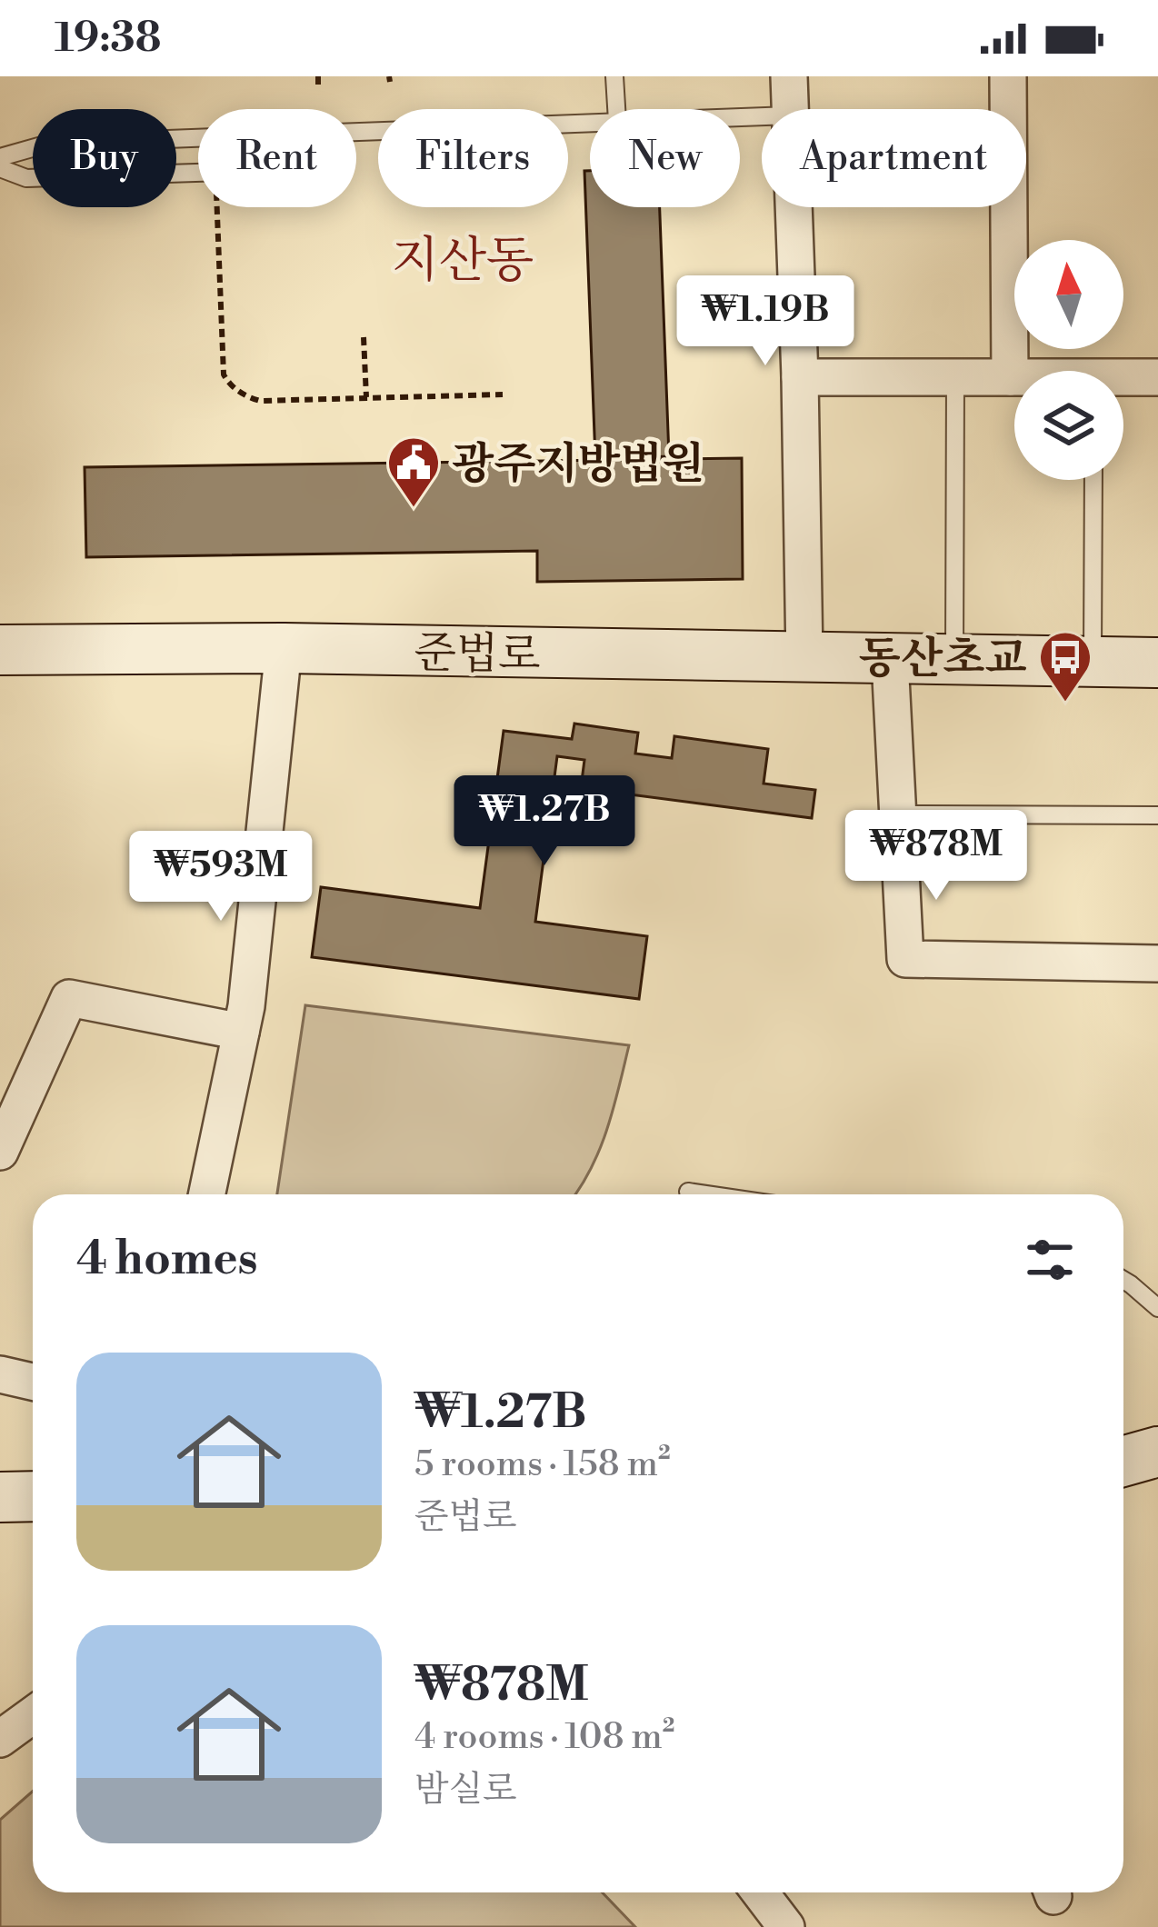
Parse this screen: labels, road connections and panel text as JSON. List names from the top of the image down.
{
  "streets": {
    "street": ["준법로"]
  },
  "districts": ["지산동"],
  "places": {
    "public building": ["광주지방법원"],
    "bus stop": ["동산초교"]
  },
  "north": "top",
  "page": {
    "status": "19:38",
    "chip": [
      "Buy",
      "Rent",
      "Filters",
      "New",
      "Apartment"
    ],
    "price": [
      "₩1.19B",
      "₩1.27B",
      "₩878M",
      "₩593M"
    ],
    "heading": "4 homes",
    "list": [
      {
        "name": "₩1.27B",
        "note": "5 rooms · 158 m² · 준법로"
      },
      {
        "name": "₩878M",
        "note": "4 rooms · 108 m² · 밤실로"
      }
    ]
  }
}
